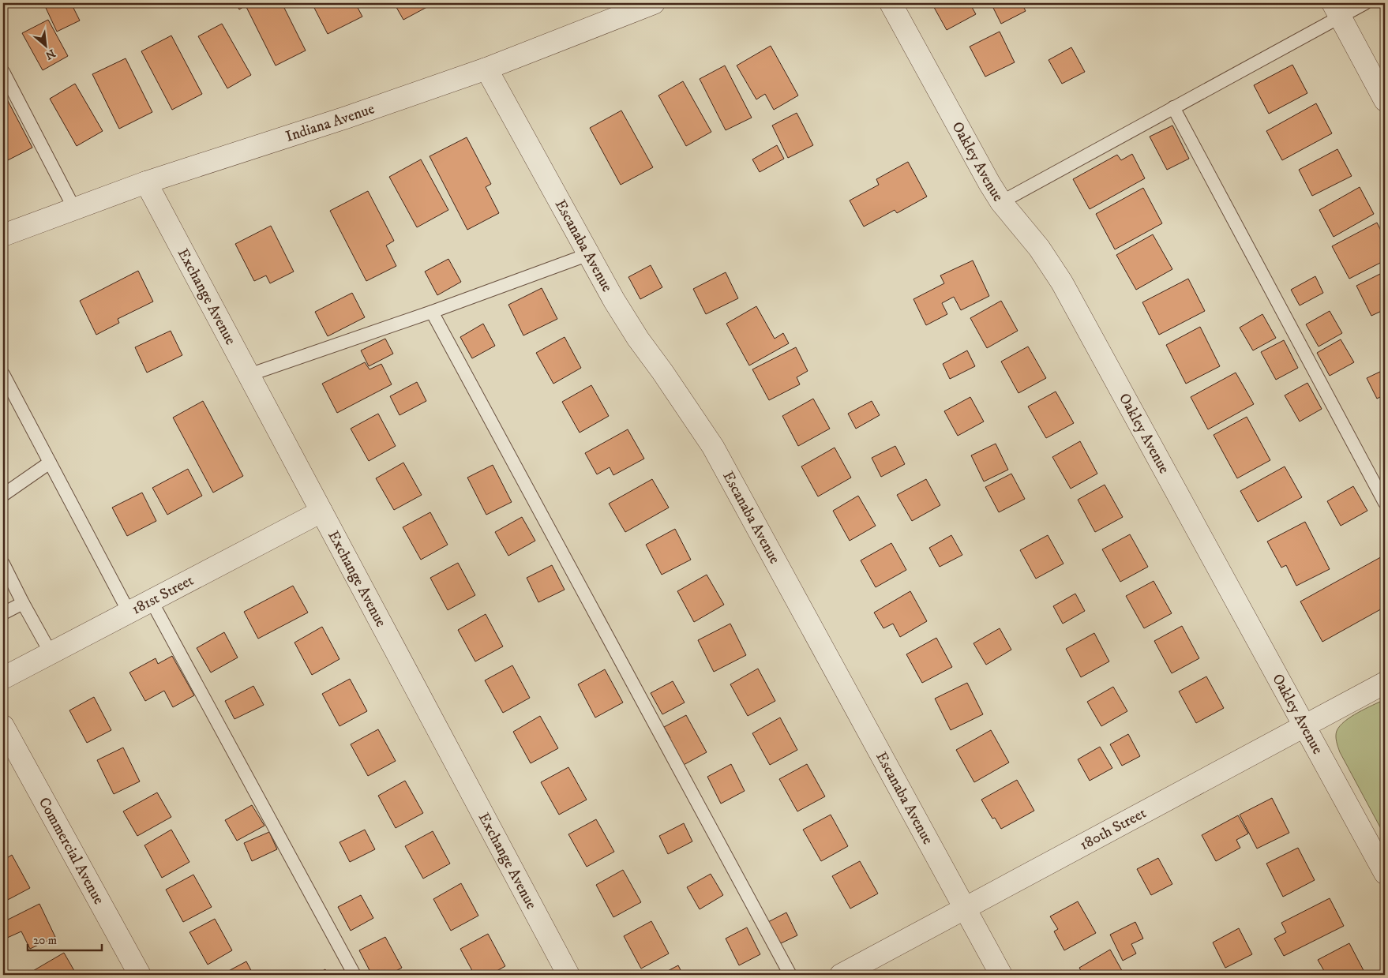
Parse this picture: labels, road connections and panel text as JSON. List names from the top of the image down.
{
  "streets": {
    "street": [
      "Indiana Avenue",
      "Oakley Avenue",
      "Escanaba Avenue",
      "Exchange Avenue",
      "181st Street",
      "180th Street",
      "Commercial Avenue"
    ]
  },
  "crossings": [
    ["Indiana Avenue", "Escanaba Avenue"],
    ["Indiana Avenue", "Exchange Avenue"],
    ["Oakley Avenue", "180th Street"],
    ["Escanaba Avenue", "180th Street"],
    ["Exchange Avenue", "181st Street"]
  ],
  "scale_bar": "20 m",
  "north": "bottom right"
}
